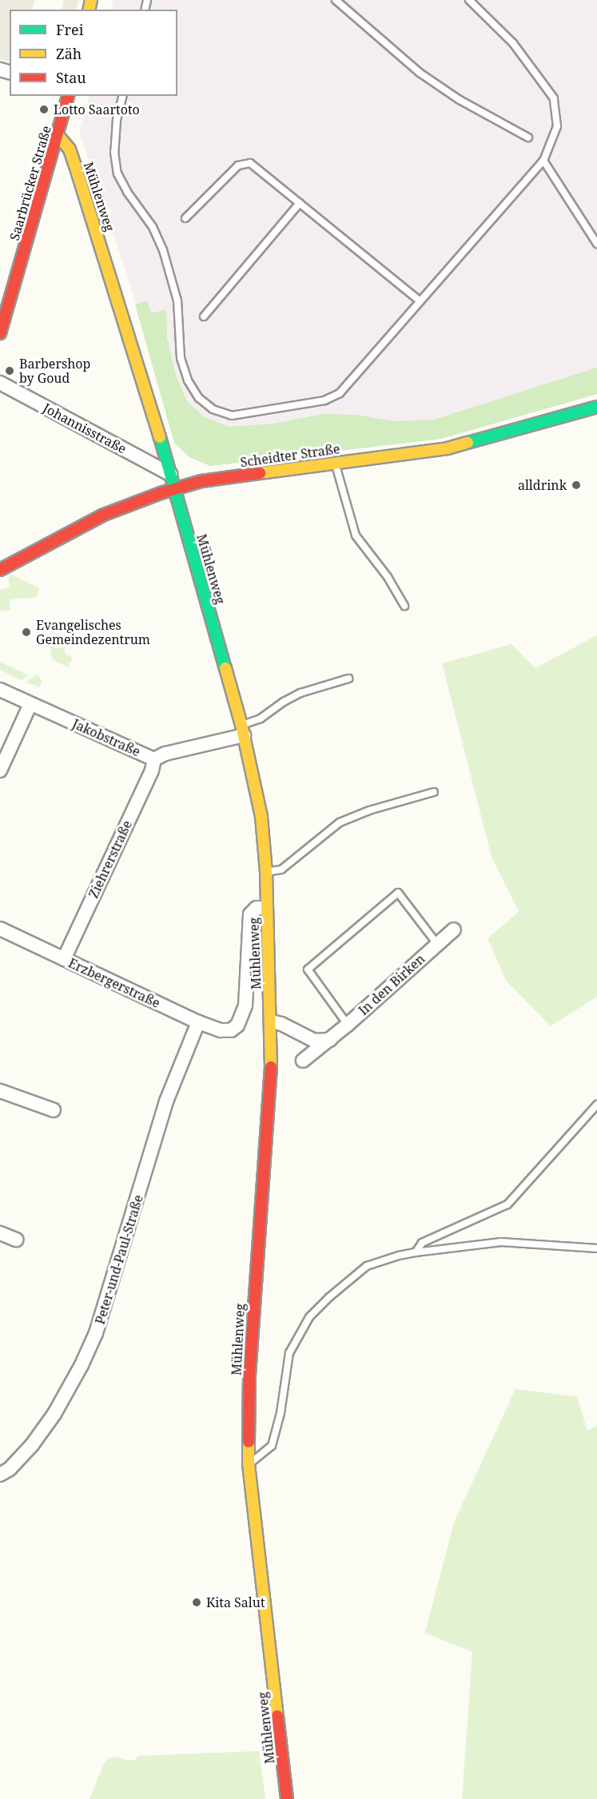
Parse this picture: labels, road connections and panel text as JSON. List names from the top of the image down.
{
  "streets": {
    "street": [
      "Saarbrücker Straße",
      "Mühlenweg",
      "Johannisstraße",
      "Scheidter Straße",
      "Jakobstraße",
      "Ziehrerstraße",
      "Erzbergerstraße",
      "In den Birken",
      "Peter-und-Paul-Straße"
    ]
  },
  "crossings": [
    ["Saarbrücker Straße", "Mühlenweg"],
    ["Mühlenweg", "Johannisstraße"],
    ["Mühlenweg", "Scheidter Straße"],
    ["Mühlenweg", "Jakobstraße"],
    ["Mühlenweg", "Erzbergerstraße"],
    ["Jakobstraße", "Ziehrerstraße"],
    ["Ziehrerstraße", "Erzbergerstraße"],
    ["Erzbergerstraße", "Peter-und-Paul-Straße"]
  ],
  "places": [
    "Lotto Saartoto",
    "Barbershop by Goud",
    "alldrink",
    "Evangelisches Gemeindezentrum",
    "Kita Salut"
  ],
  "legend": ["Frei", "Zäh", "Stau"]
}
